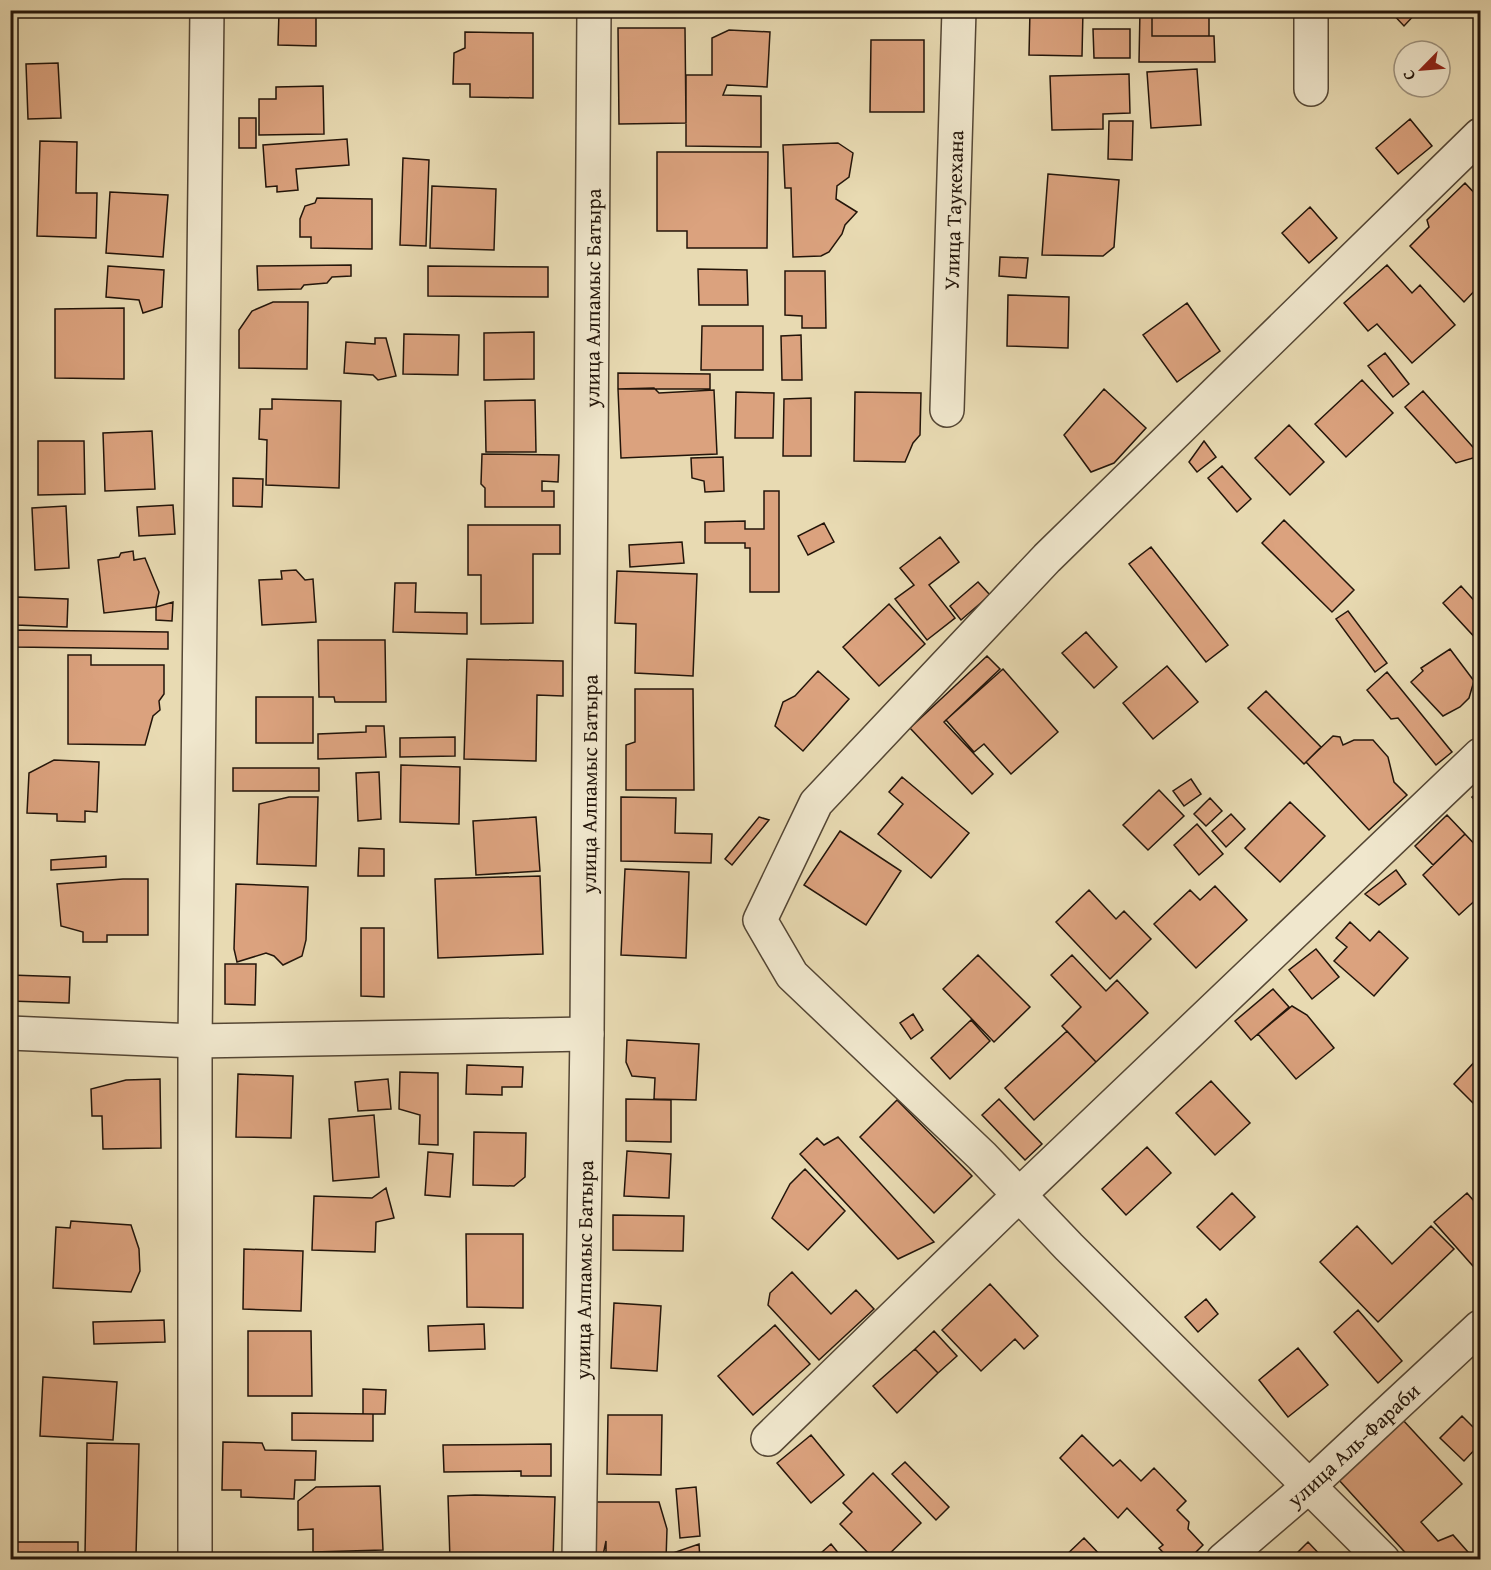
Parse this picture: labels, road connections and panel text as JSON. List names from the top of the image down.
{
  "streets": {
    "street": ["Улица Таукехана", "улица Алпамыс Батыра", "улица Аль-Фараби"]
  },
  "north": "bottom left"
}
